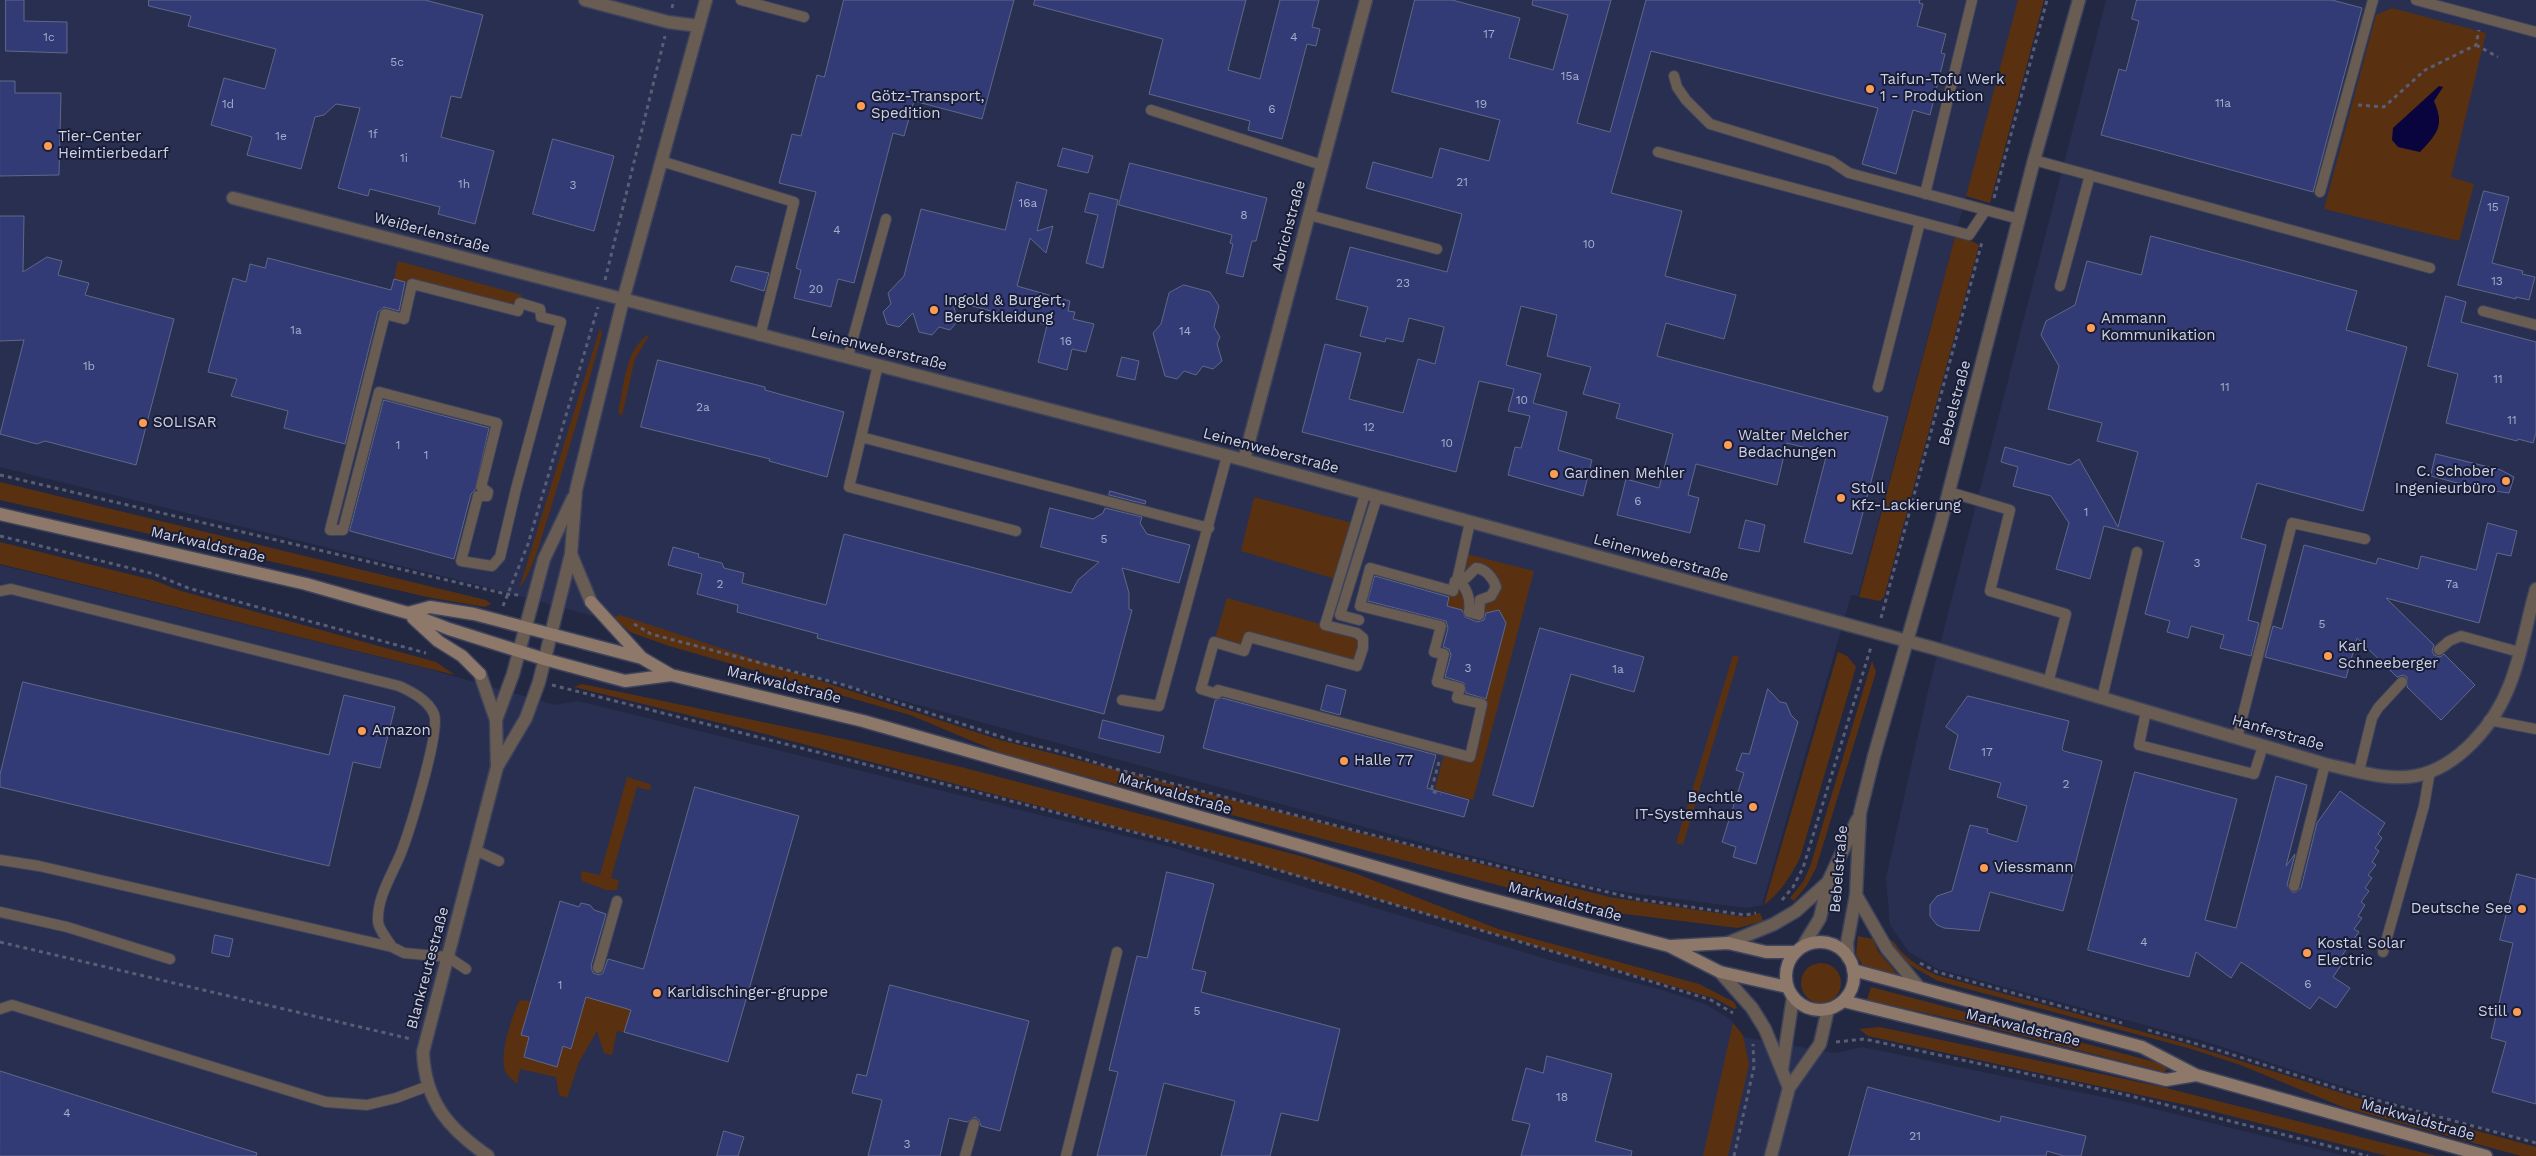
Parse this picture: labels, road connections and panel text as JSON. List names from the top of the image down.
{
  "streets": {
    "main road": ["Markwaldstraße"],
    "street": [
      "Abrichstraße",
      "Weißerlenstraße",
      "Leinenweberstraße",
      "Bebelstraße",
      "Hanferstraße",
      "Blankreutestraße"
    ]
  },
  "crossings": [
    ["Abrichstraße", "Leinenweberstraße"],
    ["Weißerlenstraße", "Leinenweberstraße"],
    ["Leinenweberstraße", "Bebelstraße"],
    ["Leinenweberstraße", "Hanferstraße"],
    ["Bebelstraße", "Markwaldstraße"],
    ["Bebelstraße", "Hanferstraße"],
    ["Markwaldstraße", "Blankreutestraße"]
  ],
  "places": [
    "Taifun-Tofu Werk 1 - Produktion",
    "Götz-Transport, Spedition",
    "Tier-Center Heimtierbedarf",
    "Ingold & Burgert, Berufskleidung",
    "Ammann Kommunikation",
    "SOLISAR",
    "Walter Melcher Bedachungen",
    "Gardinen Mehler",
    "C. Schober Ingenieurbüro",
    "Stoll Kfz-Lackierung",
    "Karl Schneeberger",
    "Amazon",
    "Halle 77",
    "Bechtle IT-Systemhaus",
    "Viessmann",
    "Deutsche See",
    "Kostal Solar Electric",
    "Karldischinger-gruppe",
    "Still"
  ],
  "house_numbers": [
    "17",
    "1c",
    "4",
    "5c",
    "15a",
    "11a",
    "1d",
    "19",
    "6",
    "1f",
    "1e",
    "1i",
    "21",
    "1h",
    "3",
    "16a",
    "15",
    "8",
    "4",
    "10",
    "13",
    "23",
    "20",
    "1a",
    "14",
    "16",
    "1b",
    "11",
    "11",
    "10",
    "2a",
    "11",
    "12",
    "10",
    "1",
    "1",
    "6",
    "1",
    "5",
    "3",
    "2",
    "7a",
    "5",
    "3",
    "1a",
    "17",
    "2",
    "4",
    "6",
    "1",
    "5",
    "18",
    "4",
    "21",
    "3"
  ]
}
